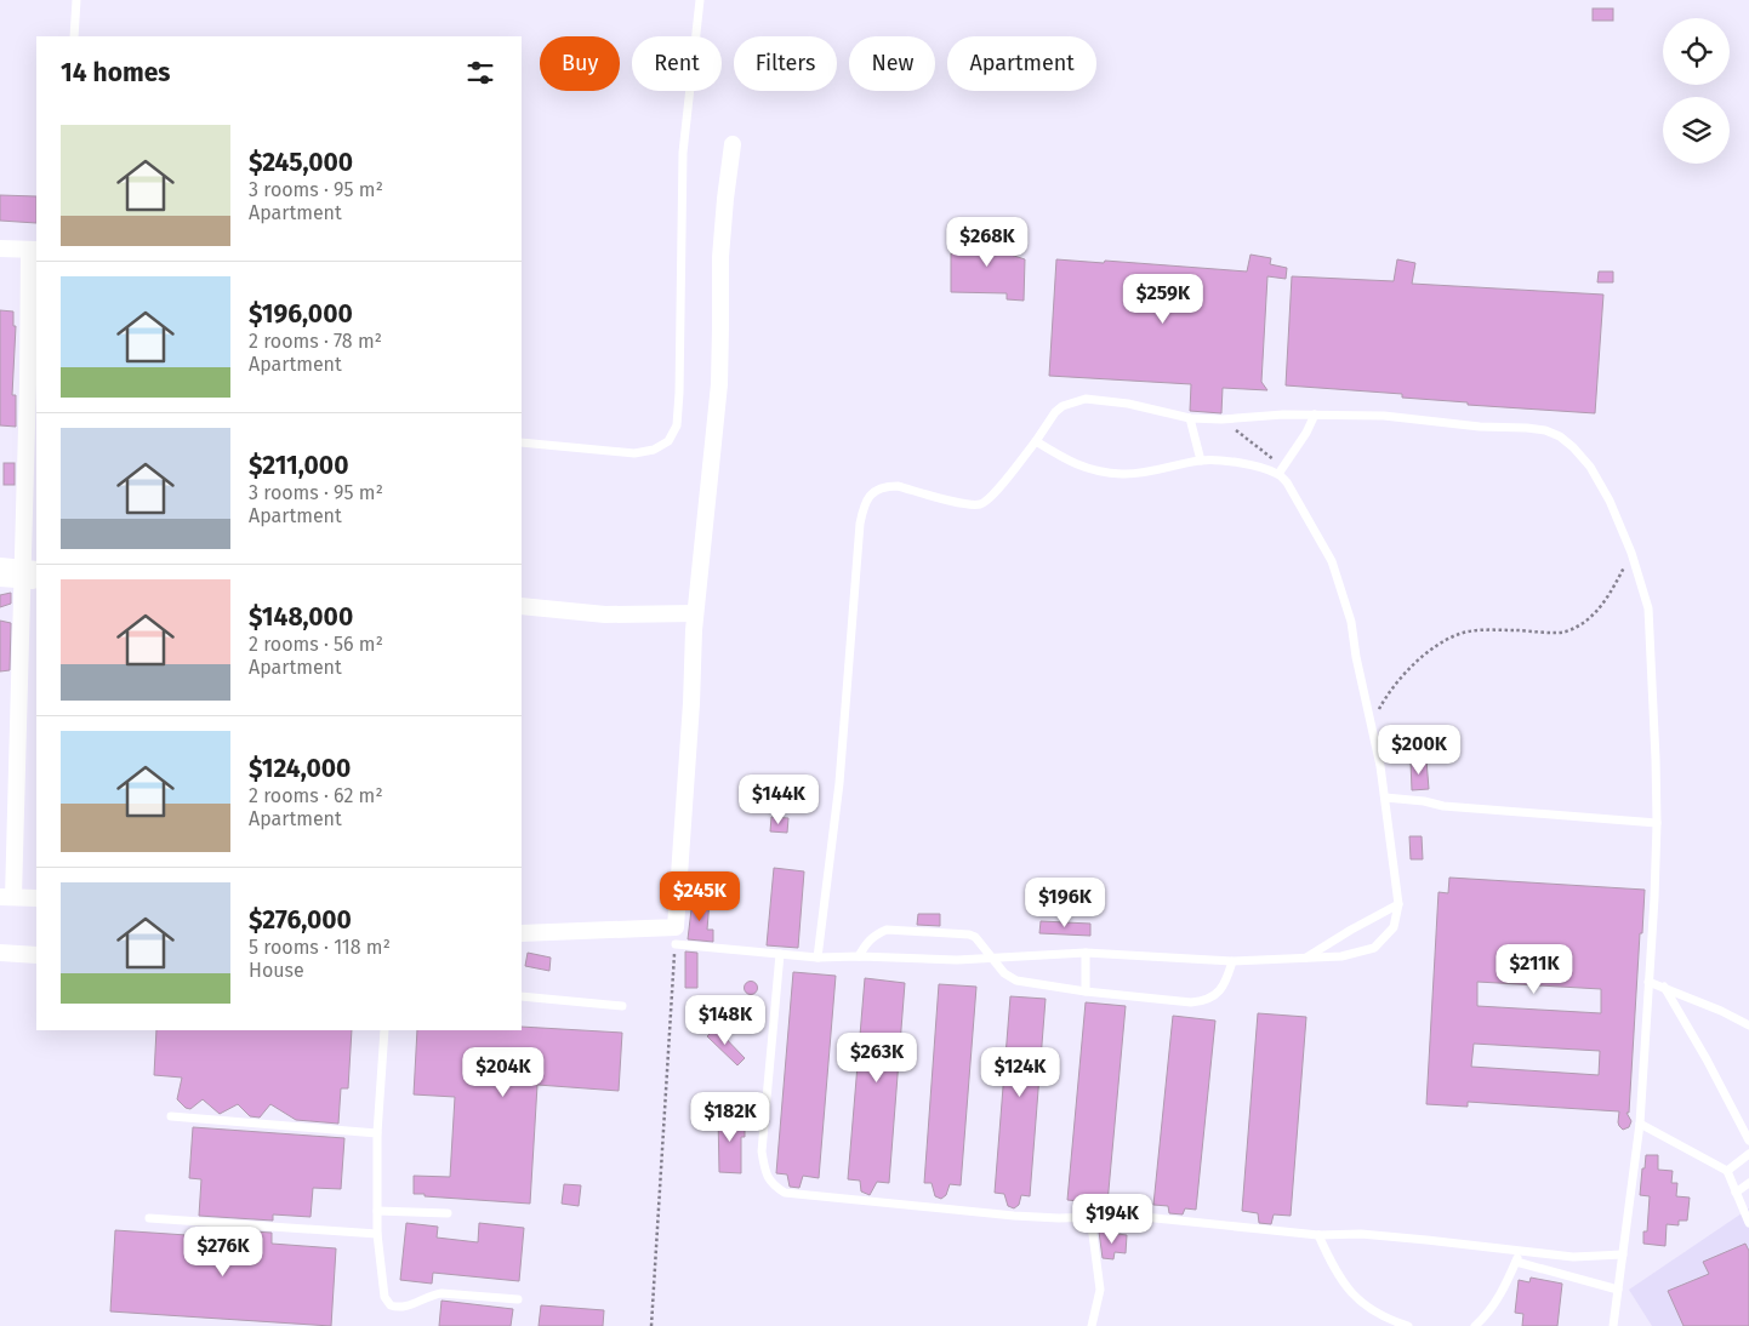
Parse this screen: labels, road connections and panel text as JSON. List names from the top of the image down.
{
  "page": {
    "chip": [
      "Buy",
      "Rent",
      "Filters",
      "New",
      "Apartment"
    ],
    "heading": "14 homes",
    "list": [
      {
        "name": "$245,000",
        "note": "3 rooms · 95 m² · Apartment"
      },
      {
        "name": "$196,000",
        "note": "2 rooms · 78 m² · Apartment"
      },
      {
        "name": "$211,000",
        "note": "3 rooms · 95 m² · Apartment"
      },
      {
        "name": "$148,000",
        "note": "2 rooms · 56 m² · Apartment"
      },
      {
        "name": "$124,000",
        "note": "2 rooms · 62 m² · Apartment"
      },
      {
        "name": "$276,000",
        "note": "5 rooms · 118 m² · House"
      }
    ],
    "price": [
      "$268K",
      "$259K",
      "$200K",
      "$144K",
      "$245K",
      "$196K",
      "$211K",
      "$148K",
      "$263K",
      "$204K",
      "$124K",
      "$182K",
      "$194K",
      "$276K"
    ]
  }
}
